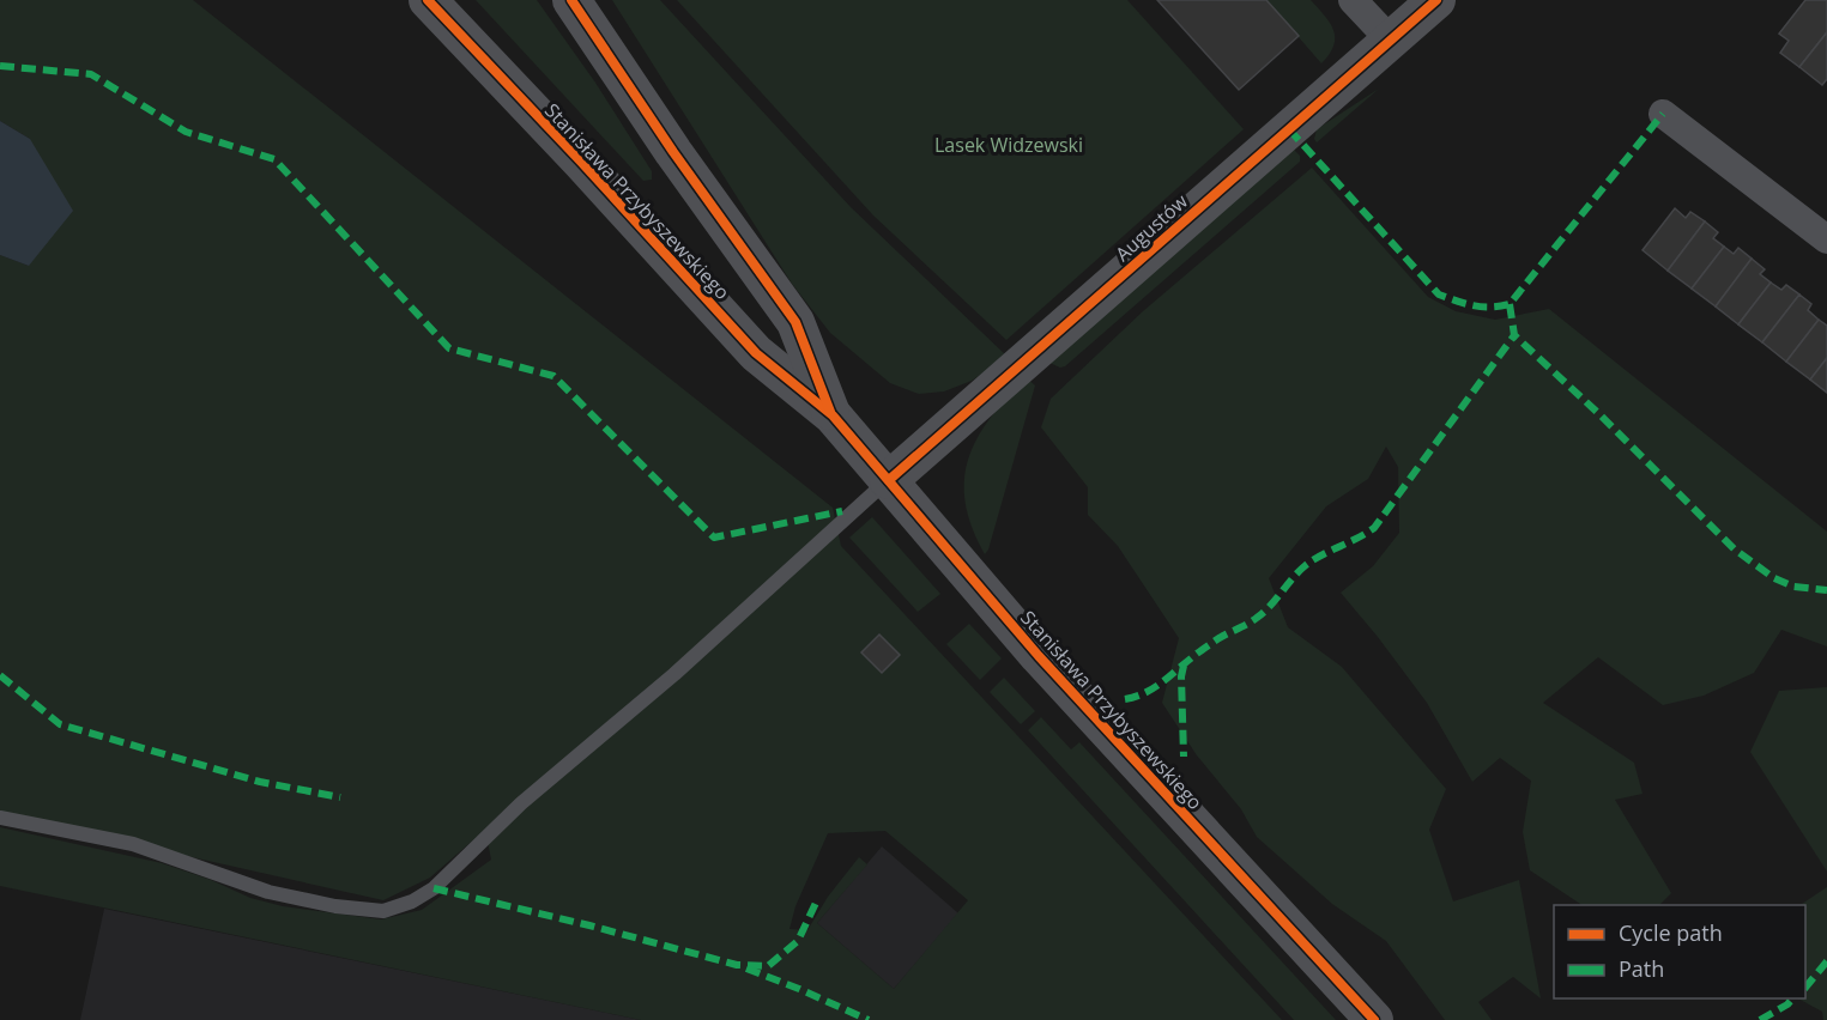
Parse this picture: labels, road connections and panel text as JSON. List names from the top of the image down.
{
  "streets": {
    "street": ["Stanisława Przybyszewskiego", "Augustów"]
  },
  "crossings": [
    ["Stanisława Przybyszewskiego", "Augustów"]
  ],
  "parks": ["Lasek Widzewski"],
  "legend": ["Cycle path", "Path"]
}
